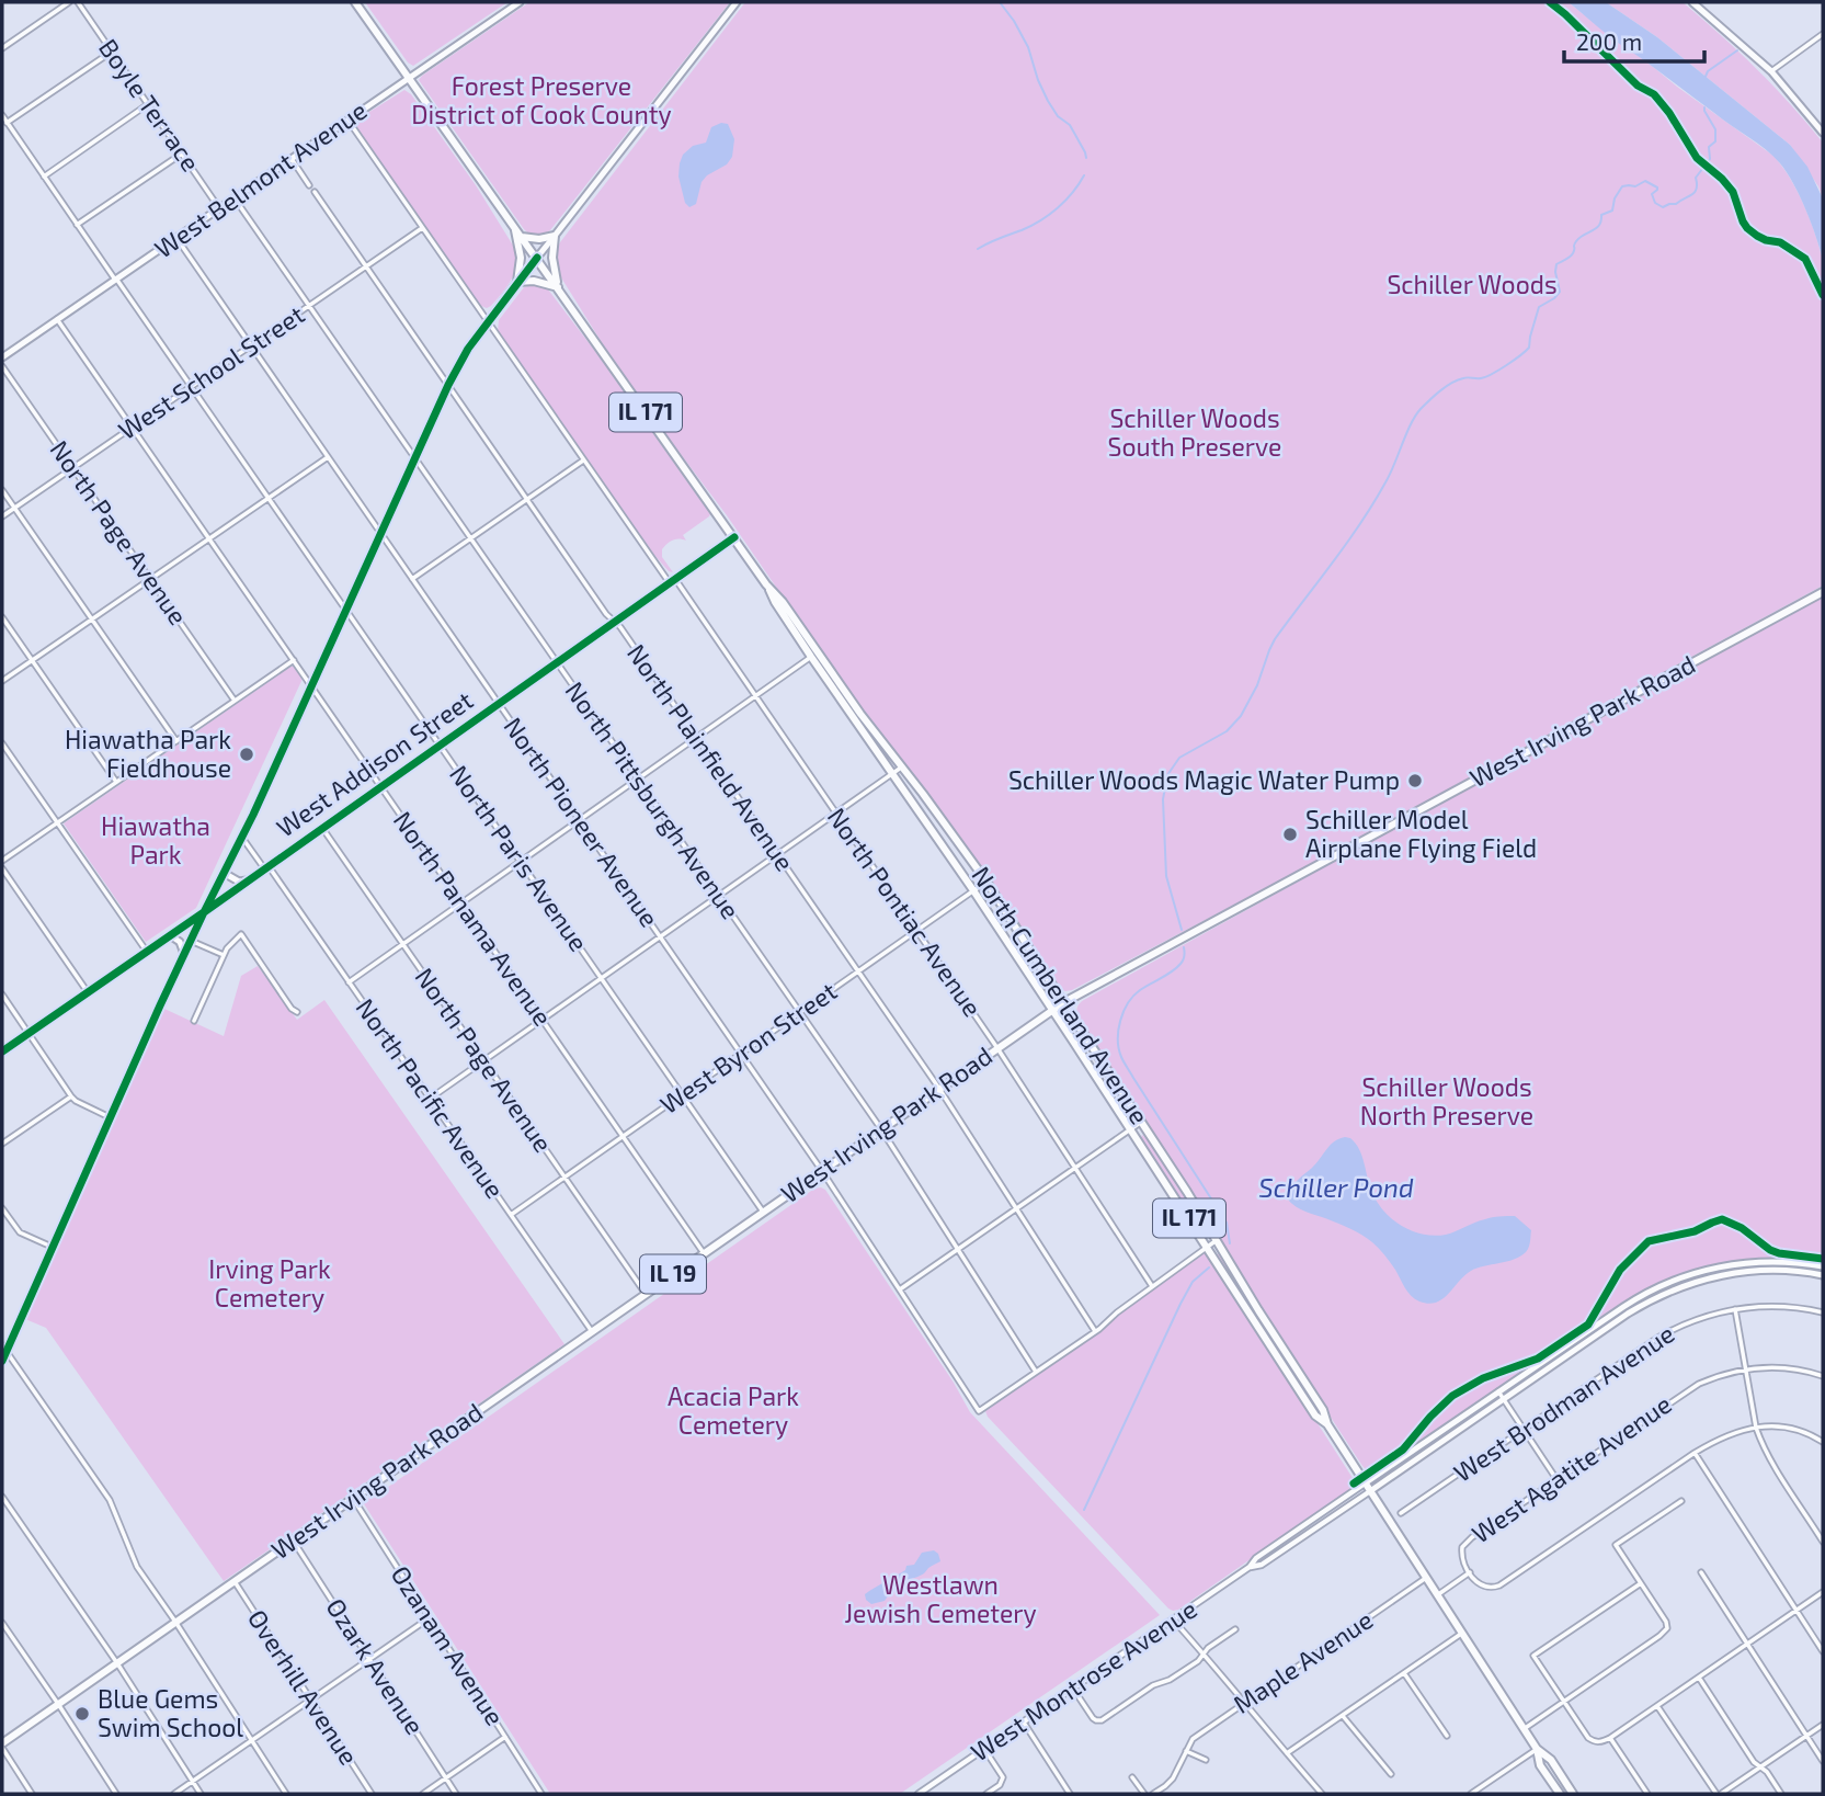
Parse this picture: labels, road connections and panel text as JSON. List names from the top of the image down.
{
  "streets": {
    "main road": [
      "West Belmont Avenue",
      "IL 171",
      "West Irving Park Road",
      "North Cumberland Avenue",
      "IL 19",
      "West Montrose Avenue"
    ],
    "street": [
      "Boyle Terrace",
      "West School Street",
      "North Page Avenue",
      "North Plainfield Avenue",
      "West Addison Street",
      "North Pittsburgh Avenue",
      "North Pioneer Avenue",
      "North Paris Avenue",
      "North Pontiac Avenue",
      "North Panama Avenue",
      "West Byron Street",
      "North Pacific Avenue",
      "West Brodman Avenue",
      "West Agatite Avenue",
      "Ozanam Avenue",
      "Maple Avenue",
      "Ozark Avenue",
      "Overhill Avenue"
    ]
  },
  "crossings": [
    ["Boyle Terrace", "West Belmont Avenue"],
    ["West Belmont Avenue", "IL 171"],
    ["West Belmont Avenue", "North Pittsburgh Avenue"],
    ["West Belmont Avenue", "North Pioneer Avenue"],
    ["West Belmont Avenue", "North Paris Avenue"],
    ["West Belmont Avenue", "North Pontiac Avenue"],
    ["West Belmont Avenue", "North Panama Avenue"],
    ["West Belmont Avenue", "North Cumberland Avenue"],
    ["West School Street", "North Page Avenue"],
    ["West School Street", "North Plainfield Avenue"],
    ["West School Street", "North Pittsburgh Avenue"],
    ["West School Street", "North Pioneer Avenue"],
    ["West School Street", "North Paris Avenue"],
    ["West School Street", "North Pontiac Avenue"],
    ["West School Street", "North Panama Avenue"],
    ["IL 171", "North Cumberland Avenue"],
    ["North Page Avenue", "West Irving Park Road"],
    ["North Page Avenue", "West Addison Street"],
    ["North Page Avenue", "West Byron Street"],
    ["West Irving Park Road", "North Plainfield Avenue"],
    ["West Irving Park Road", "North Pittsburgh Avenue"],
    ["West Irving Park Road", "North Pioneer Avenue"],
    ["West Irving Park Road", "North Paris Avenue"],
    ["West Irving Park Road", "North Pontiac Avenue"],
    ["West Irving Park Road", "North Panama Avenue"],
    ["West Irving Park Road", "North Cumberland Avenue"],
    ["West Irving Park Road", "North Pacific Avenue"],
    ["West Irving Park Road", "Ozanam Avenue"],
    ["West Irving Park Road", "Ozark Avenue"],
    ["West Irving Park Road", "Overhill Avenue"],
    ["North Plainfield Avenue", "West Addison Street"],
    ["North Plainfield Avenue", "West Byron Street"],
    ["West Addison Street", "North Pittsburgh Avenue"],
    ["West Addison Street", "North Pioneer Avenue"],
    ["West Addison Street", "North Paris Avenue"],
    ["West Addison Street", "North Pontiac Avenue"],
    ["West Addison Street", "North Panama Avenue"],
    ["West Addison Street", "North Cumberland Avenue"],
    ["West Addison Street", "North Pacific Avenue"],
    ["North Pittsburgh Avenue", "North Pioneer Avenue"],
    ["North Pittsburgh Avenue", "West Byron Street"],
    ["North Pioneer Avenue", "West Byron Street"],
    ["North Paris Avenue", "West Byron Street"],
    ["North Pontiac Avenue", "West Byron Street"],
    ["North Panama Avenue", "West Byron Street"],
    ["North Cumberland Avenue", "West Byron Street"],
    ["North Cumberland Avenue", "West Agatite Avenue"],
    ["North Cumberland Avenue", "Maple Avenue"],
    ["North Cumberland Avenue", "West Montrose Avenue"],
    ["West Byron Street", "North Pacific Avenue"]
  ],
  "water": ["Schiller Pond"],
  "parks": [
    "Forest Preserve District of Cook County",
    "Schiller Woods",
    "Schiller Woods South Preserve",
    "Hiawatha Park",
    "Schiller Woods North Preserve",
    "Irving Park Cemetery",
    "Acacia Park Cemetery",
    "Westlawn Jewish Cemetery"
  ],
  "places": [
    "Hiawatha Park Fieldhouse",
    "Schiller Woods Magic Water Pump",
    "Schiller Model Airplane Flying Field",
    "Blue Gems Swim School"
  ],
  "scale_bar": "200 m"
}
